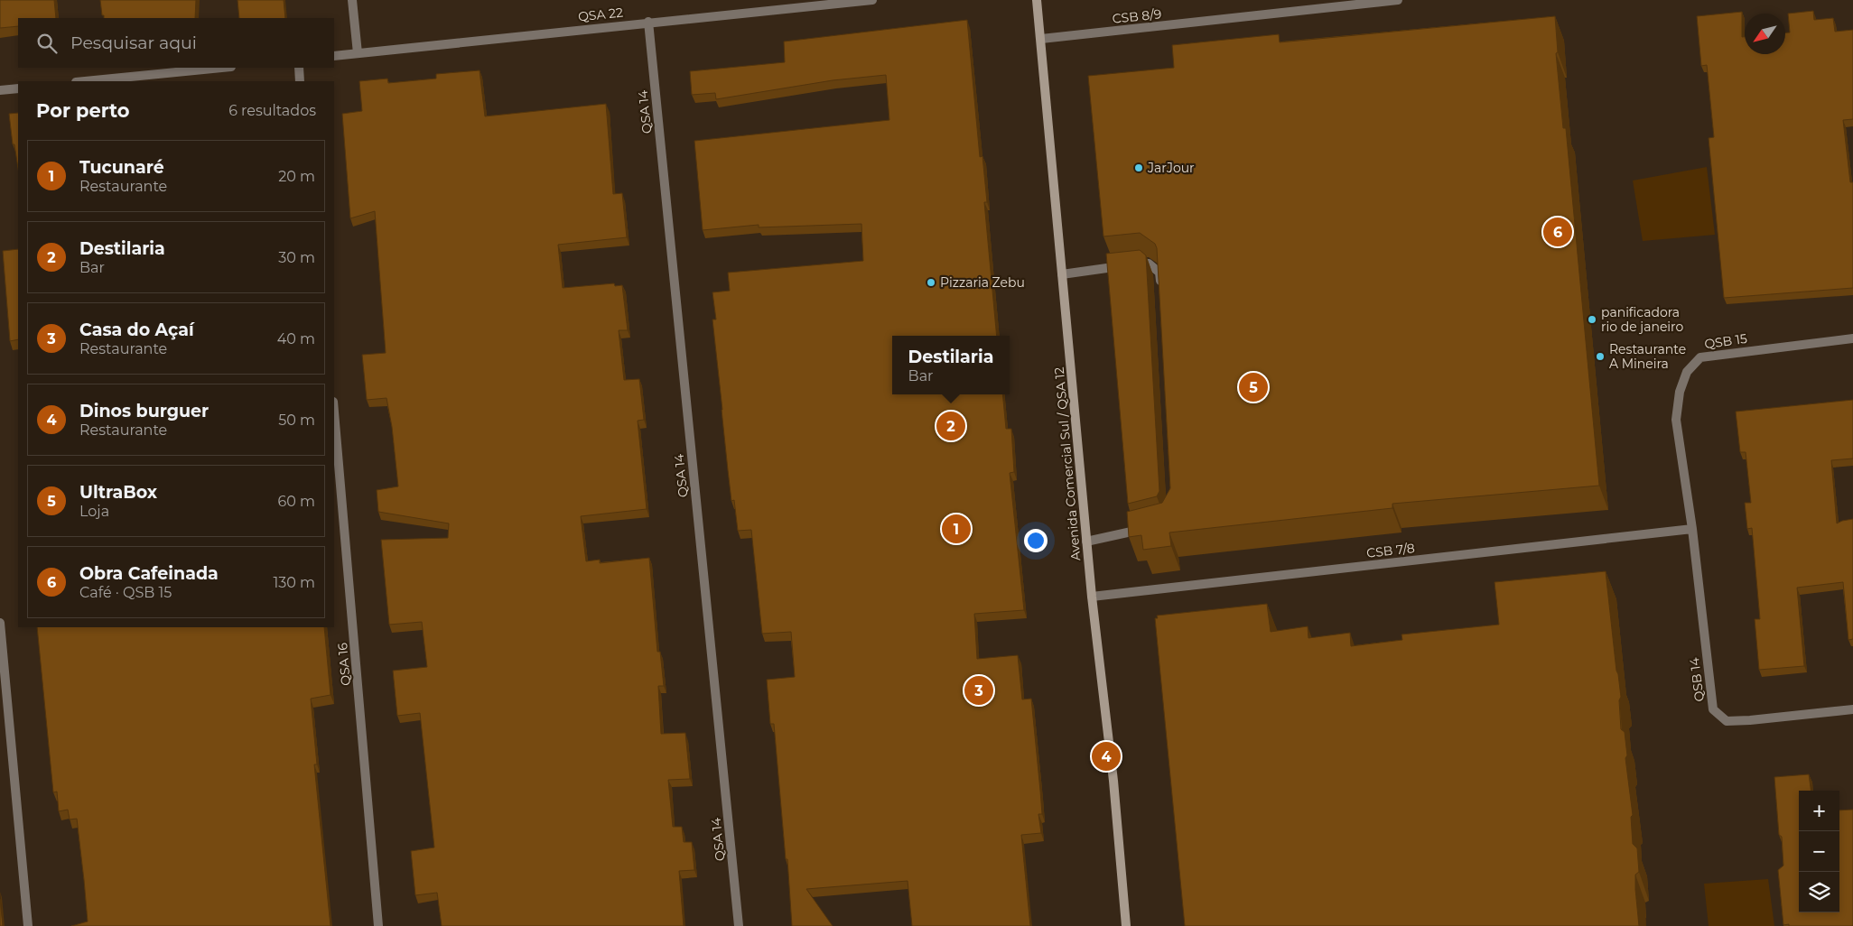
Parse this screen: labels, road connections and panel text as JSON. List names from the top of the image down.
{
  "streets": {
    "main road": ["Avenida Comercial Sul / QSA 12"],
    "street": [
      "QSA 22",
      "CSB 8/9",
      "QSA 14",
      "QSB 15",
      "CSB 7/8",
      "QSA 16",
      "QSB 14"
    ]
  },
  "crossings": [
    ["QSA 22", "QSA 14"],
    ["CSB 8/9", "Avenida Comercial Sul / QSA 12"],
    ["QSB 15", "CSB 7/8"],
    ["QSB 15", "QSB 14"],
    ["Avenida Comercial Sul / QSA 12", "CSB 7/8"],
    ["CSB 7/8", "QSB 14"]
  ],
  "places": [
    "JarJour",
    "Pizzaria Zebu",
    "panificadora rio de janeiro",
    "Restaurante A Mineira"
  ],
  "north": "bottom left",
  "page": {
    "search": "Pesquisar aqui",
    "heading": ["Por perto", "6 resultados"],
    "list": [
      {
        "mark": "1",
        "name": "Tucunaré",
        "note": "Restaurante",
        "value": "20 m"
      },
      {
        "mark": "2",
        "name": "Destilaria",
        "note": "Bar",
        "value": "30 m"
      },
      {
        "mark": "3",
        "name": "Casa do Açaí",
        "note": "Restaurante",
        "value": "40 m"
      },
      {
        "mark": "4",
        "name": "Dinos burguer",
        "note": "Restaurante",
        "value": "50 m"
      },
      {
        "mark": "5",
        "name": "UltraBox",
        "note": "Loja",
        "value": "60 m"
      },
      {
        "mark": "6",
        "name": "Obra Cafeinada",
        "note": "Café · QSB 15",
        "value": "130 m"
      }
    ],
    "pins": [
      "6",
      "5",
      "2",
      "1",
      "3",
      "4"
    ],
    "popup": ["Destilaria", "Bar"],
    "map_buttons": ["+", "−"]
  }
}
